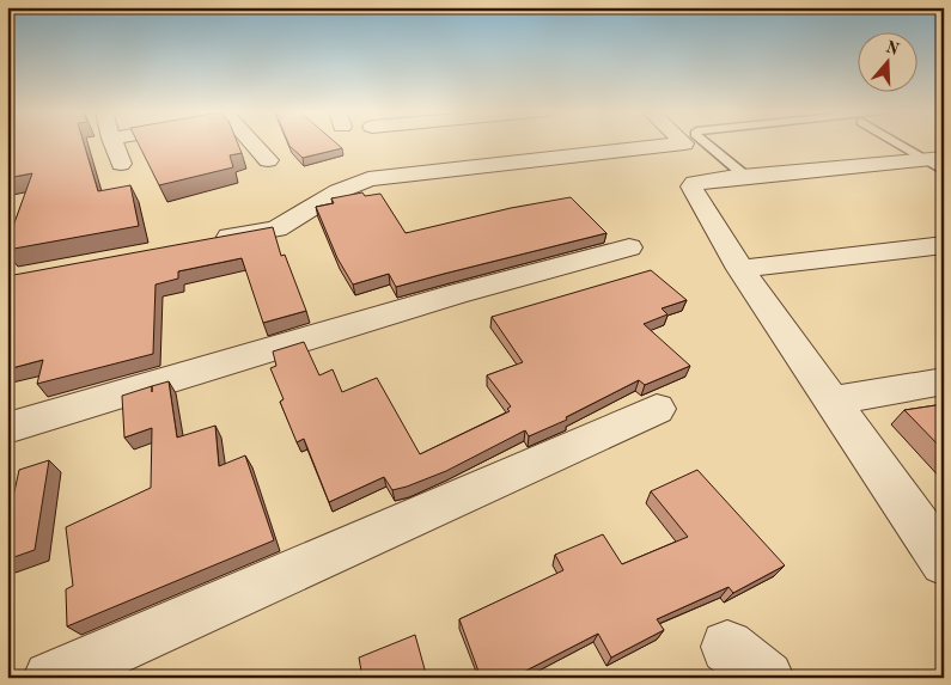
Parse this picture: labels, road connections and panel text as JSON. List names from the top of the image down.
{
  "north": "top"
}
